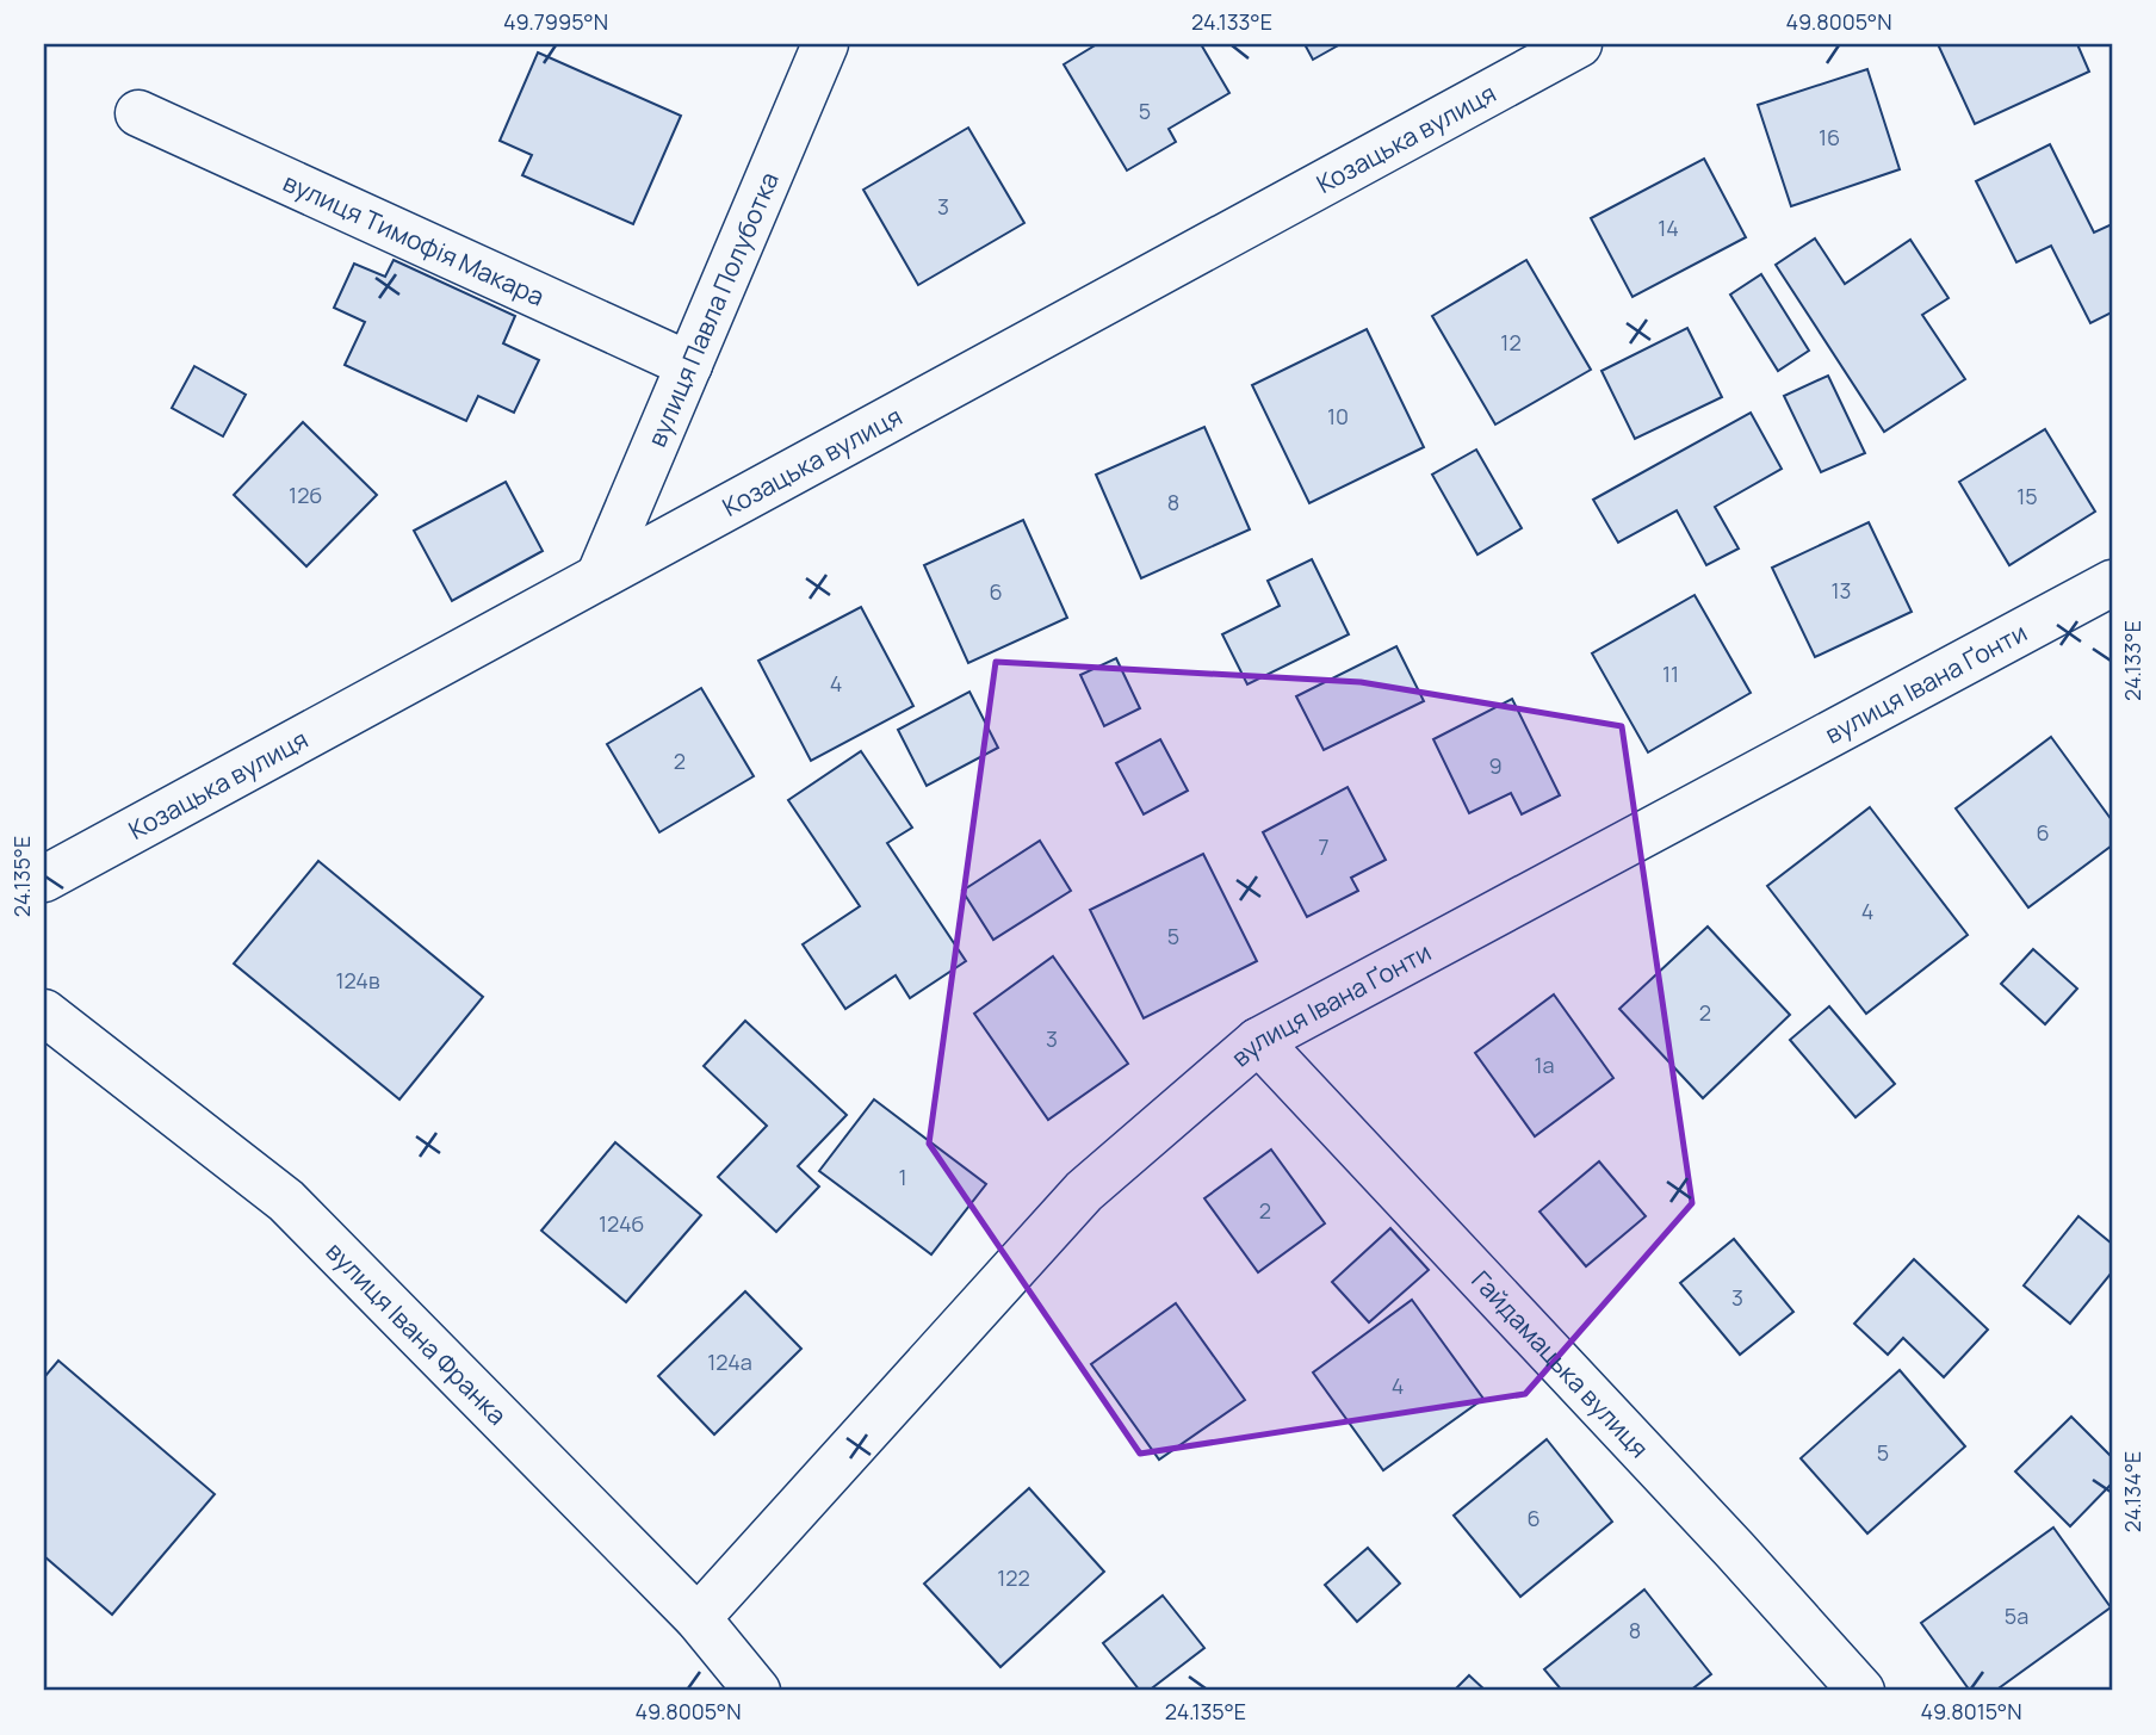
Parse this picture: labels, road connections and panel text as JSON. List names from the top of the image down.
{
  "streets": {
    "street": [
      "Козацька вулиця",
      "вулиця Тимофія Макара",
      "вулиця Павла Полуботка",
      "вулиця Івана Ґонти",
      "вулиця Івана Франка",
      "Гайдамацька вулиця"
    ]
  },
  "crossings": [
    ["Козацька вулиця", "вулиця Павла Полуботка"],
    ["вулиця Тимофія Макара", "вулиця Павла Полуботка"],
    ["вулиця Івана Ґонти", "вулиця Івана Франка"],
    ["вулиця Івана Ґонти", "Гайдамацька вулиця"]
  ],
  "house_numbers": [
    "5",
    "16",
    "3",
    "14",
    "12",
    "10",
    "12б",
    "15",
    "8",
    "13",
    "6",
    "11",
    "4",
    "2",
    "9",
    "6",
    "7",
    "4",
    "5",
    "124в",
    "2",
    "3",
    "1а",
    "1",
    "2",
    "124б",
    "3",
    "124а",
    "4",
    "5",
    "6",
    "122",
    "5а",
    "8"
  ],
  "coordinates": [
    "49.7995°N",
    "24.133°E",
    "49.8005°N",
    "24.135°E",
    "24.134°E",
    "49.8015°N"
  ]
}
